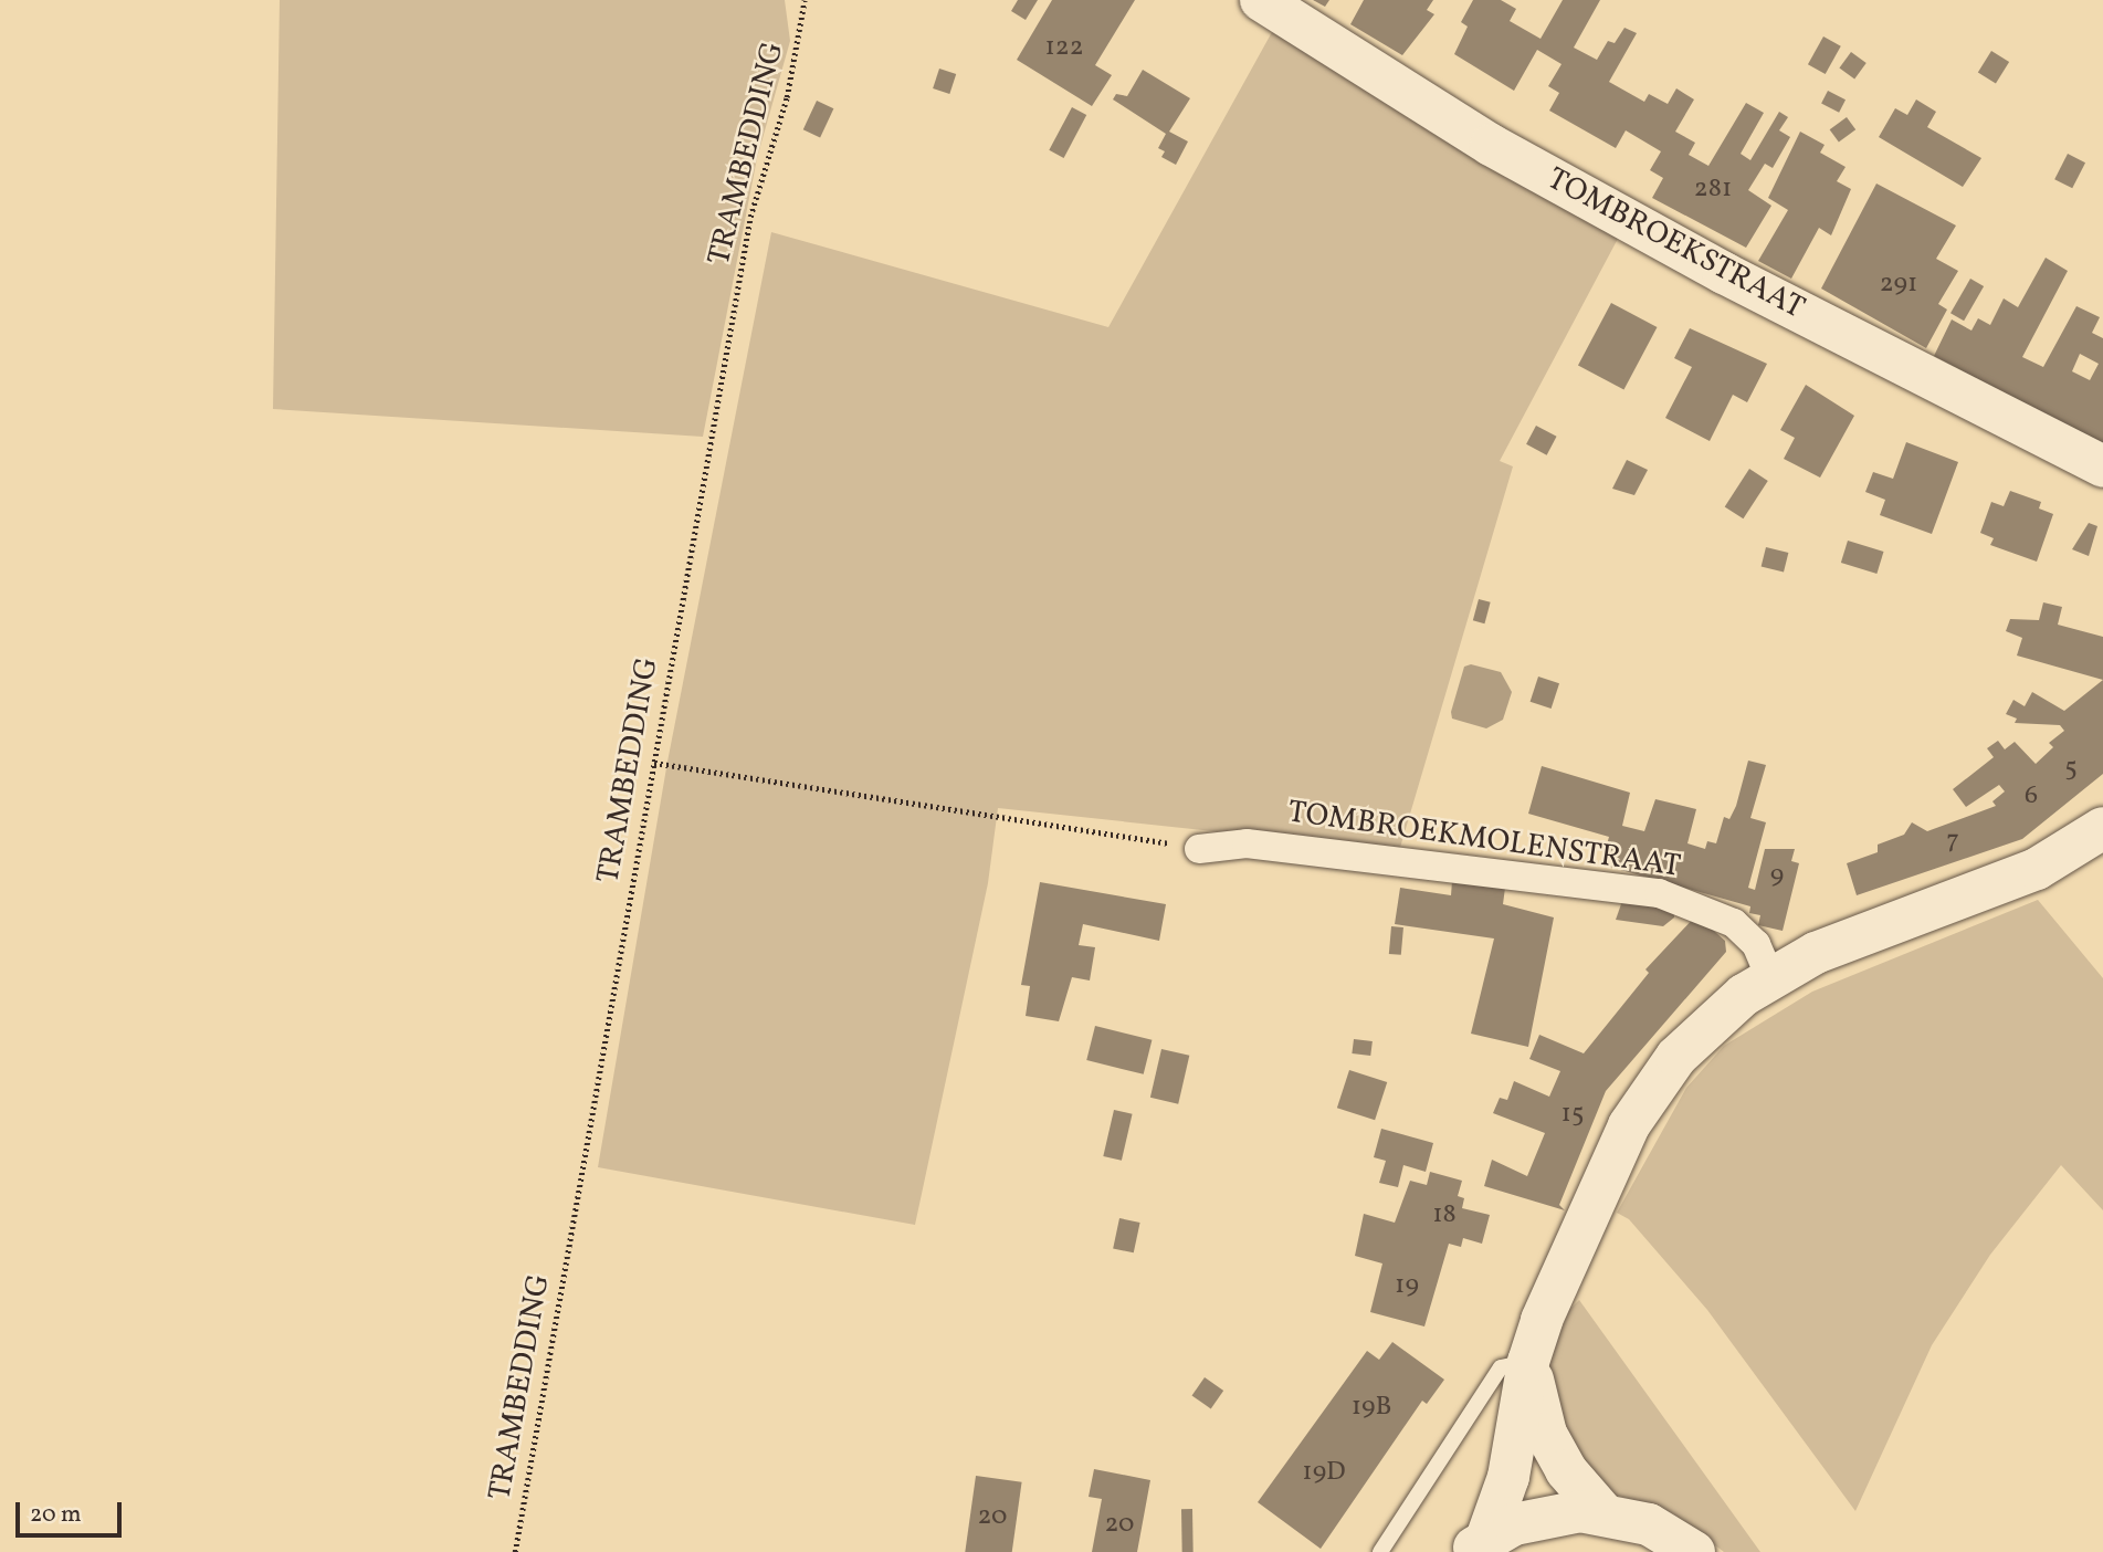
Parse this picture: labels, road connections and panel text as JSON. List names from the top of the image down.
{
  "streets": {
    "street": ["TOMBROEKSTRAAT", "TOMBROEKMOLENSTRAAT"],
    "path": ["TRAMBEDDING"]
  },
  "house_numbers": [
    "122",
    "281",
    "291",
    "5",
    "6",
    "7",
    "9",
    "15",
    "18",
    "19",
    "19B",
    "19D",
    "20",
    "20"
  ],
  "scale_bar": "20 m"
}
